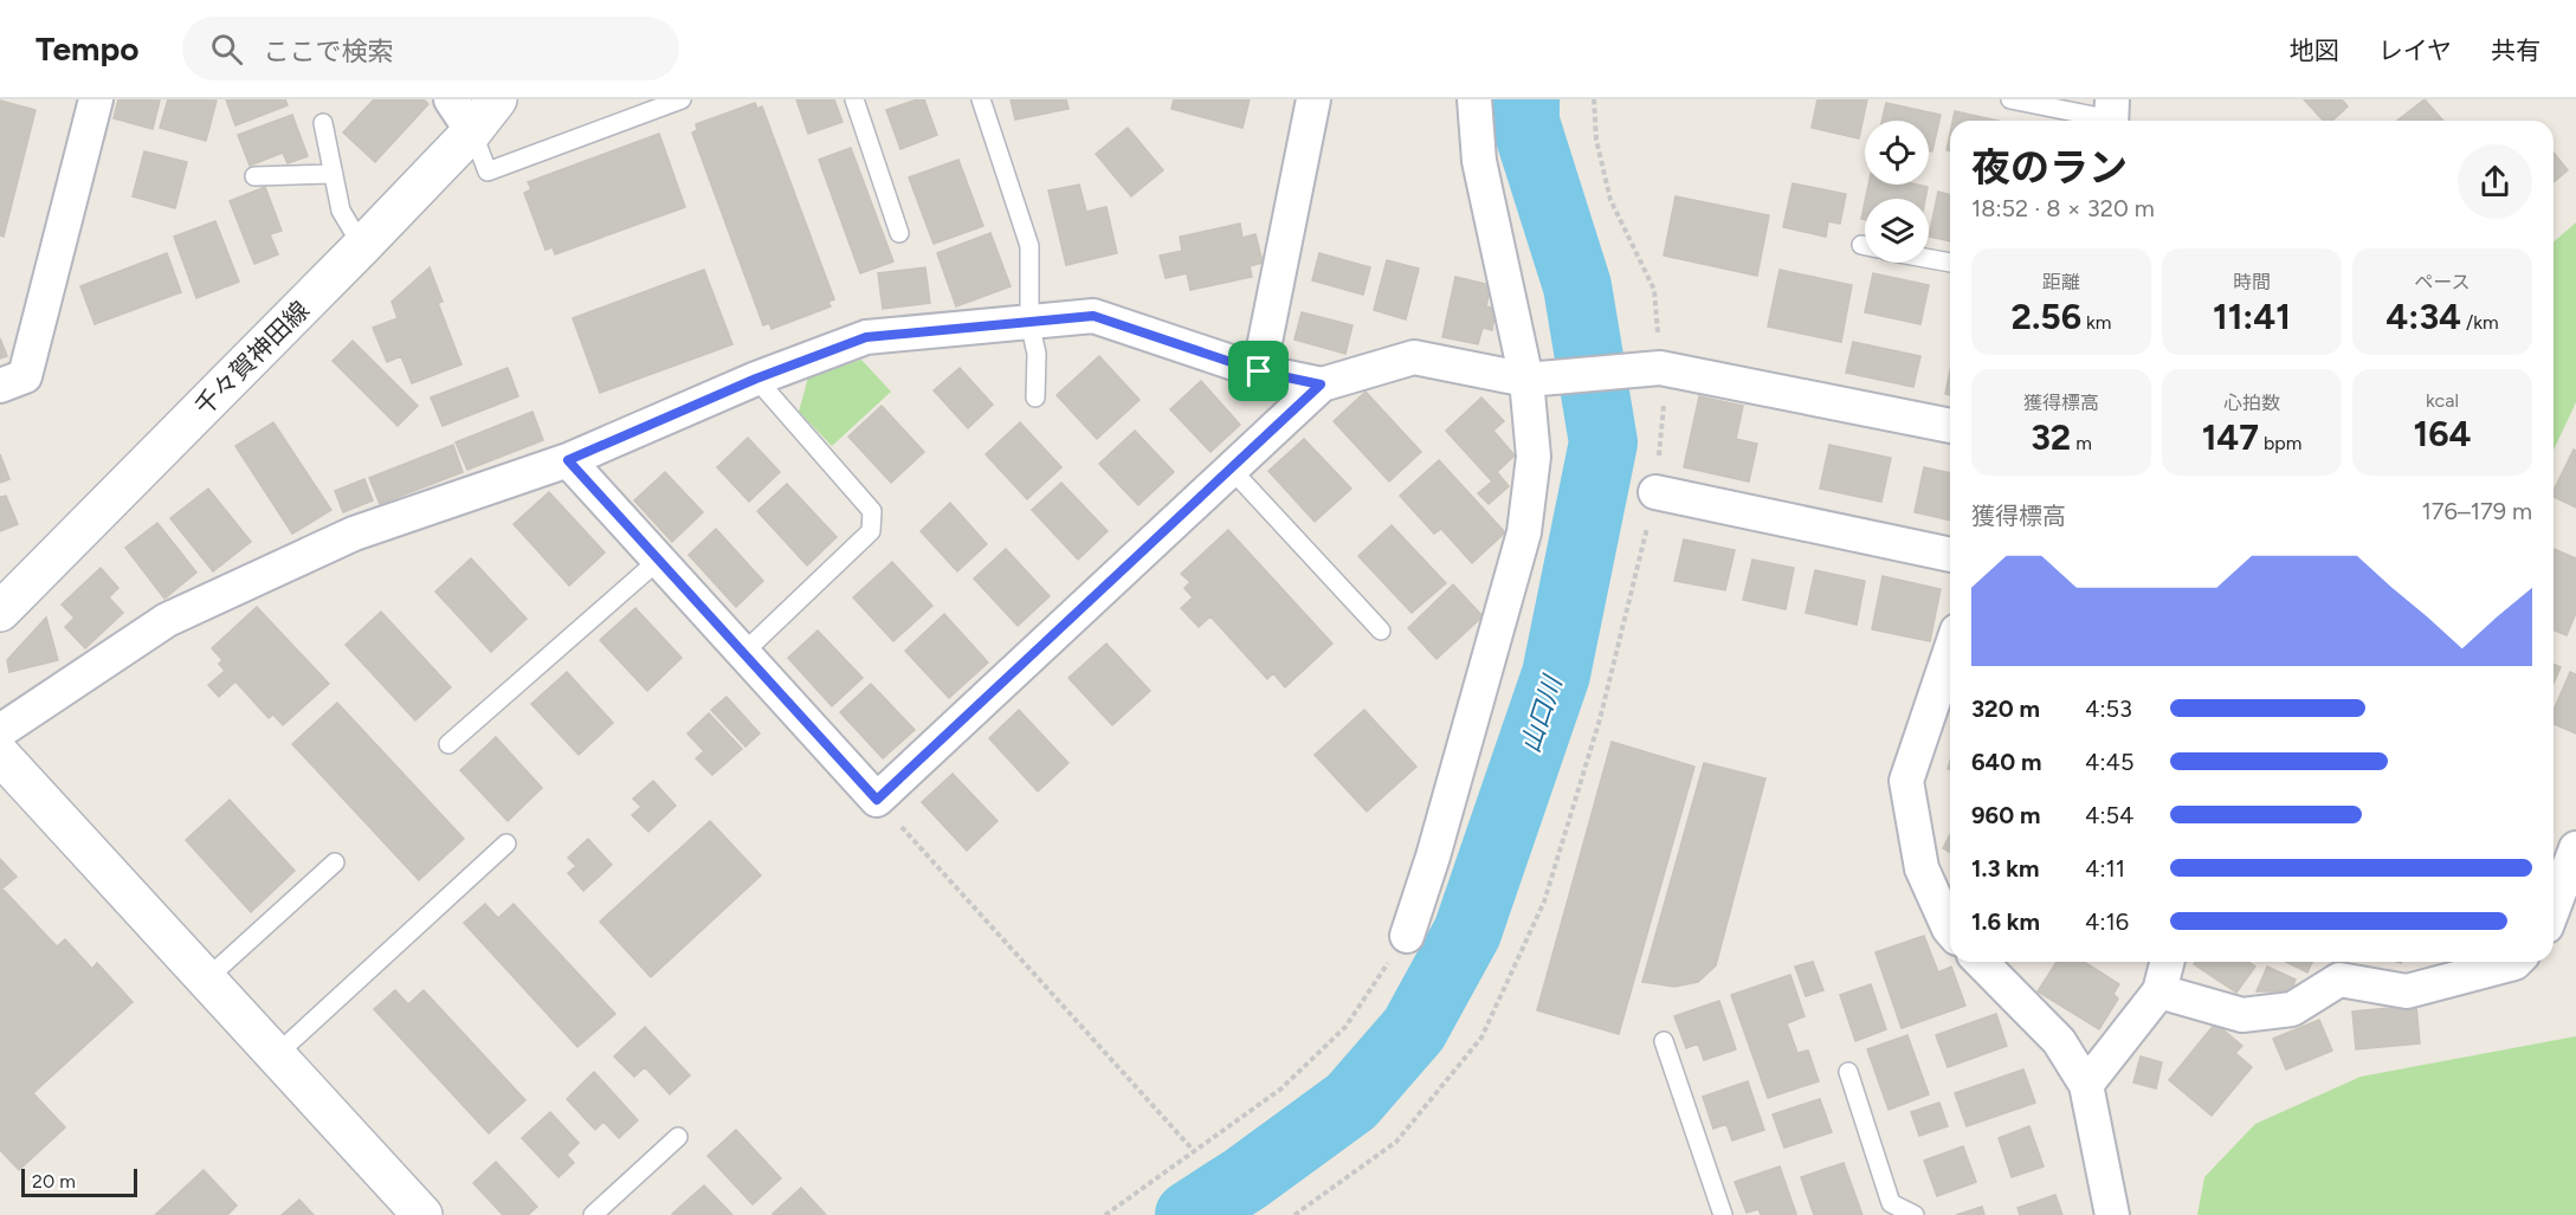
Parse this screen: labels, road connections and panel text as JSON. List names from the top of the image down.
{
  "streets": {
    "main road": ["千々賀神田線"]
  },
  "water": ["山口川"],
  "scale_bar": "20 m",
  "page": {
    "header": "Tempo",
    "search": "ここで検索",
    "nav": ["地図", "レイヤ", "共有"],
    "heading": ["夜のラン", "18:52 · 8 × 320 m"],
    "stats": [
      ["距離", "2.56 km"],
      ["時間", "11:41"],
      ["ペース", "4:34 /km"],
      ["獲得標高", "32 m"],
      ["心拍数", "147 bpm"],
      ["kcal", "164"]
    ],
    "chart": ["獲得標高", "176–179 m"],
    "list": [
      {
        "name": "320 m",
        "note": "4:53"
      },
      {
        "name": "640 m",
        "note": "4:45"
      },
      {
        "name": "960 m",
        "note": "4:54"
      },
      {
        "name": "1.3 km",
        "note": "4:11"
      },
      {
        "name": "1.6 km",
        "note": "4:16"
      }
    ],
    "scale": "20 m"
  }
}
